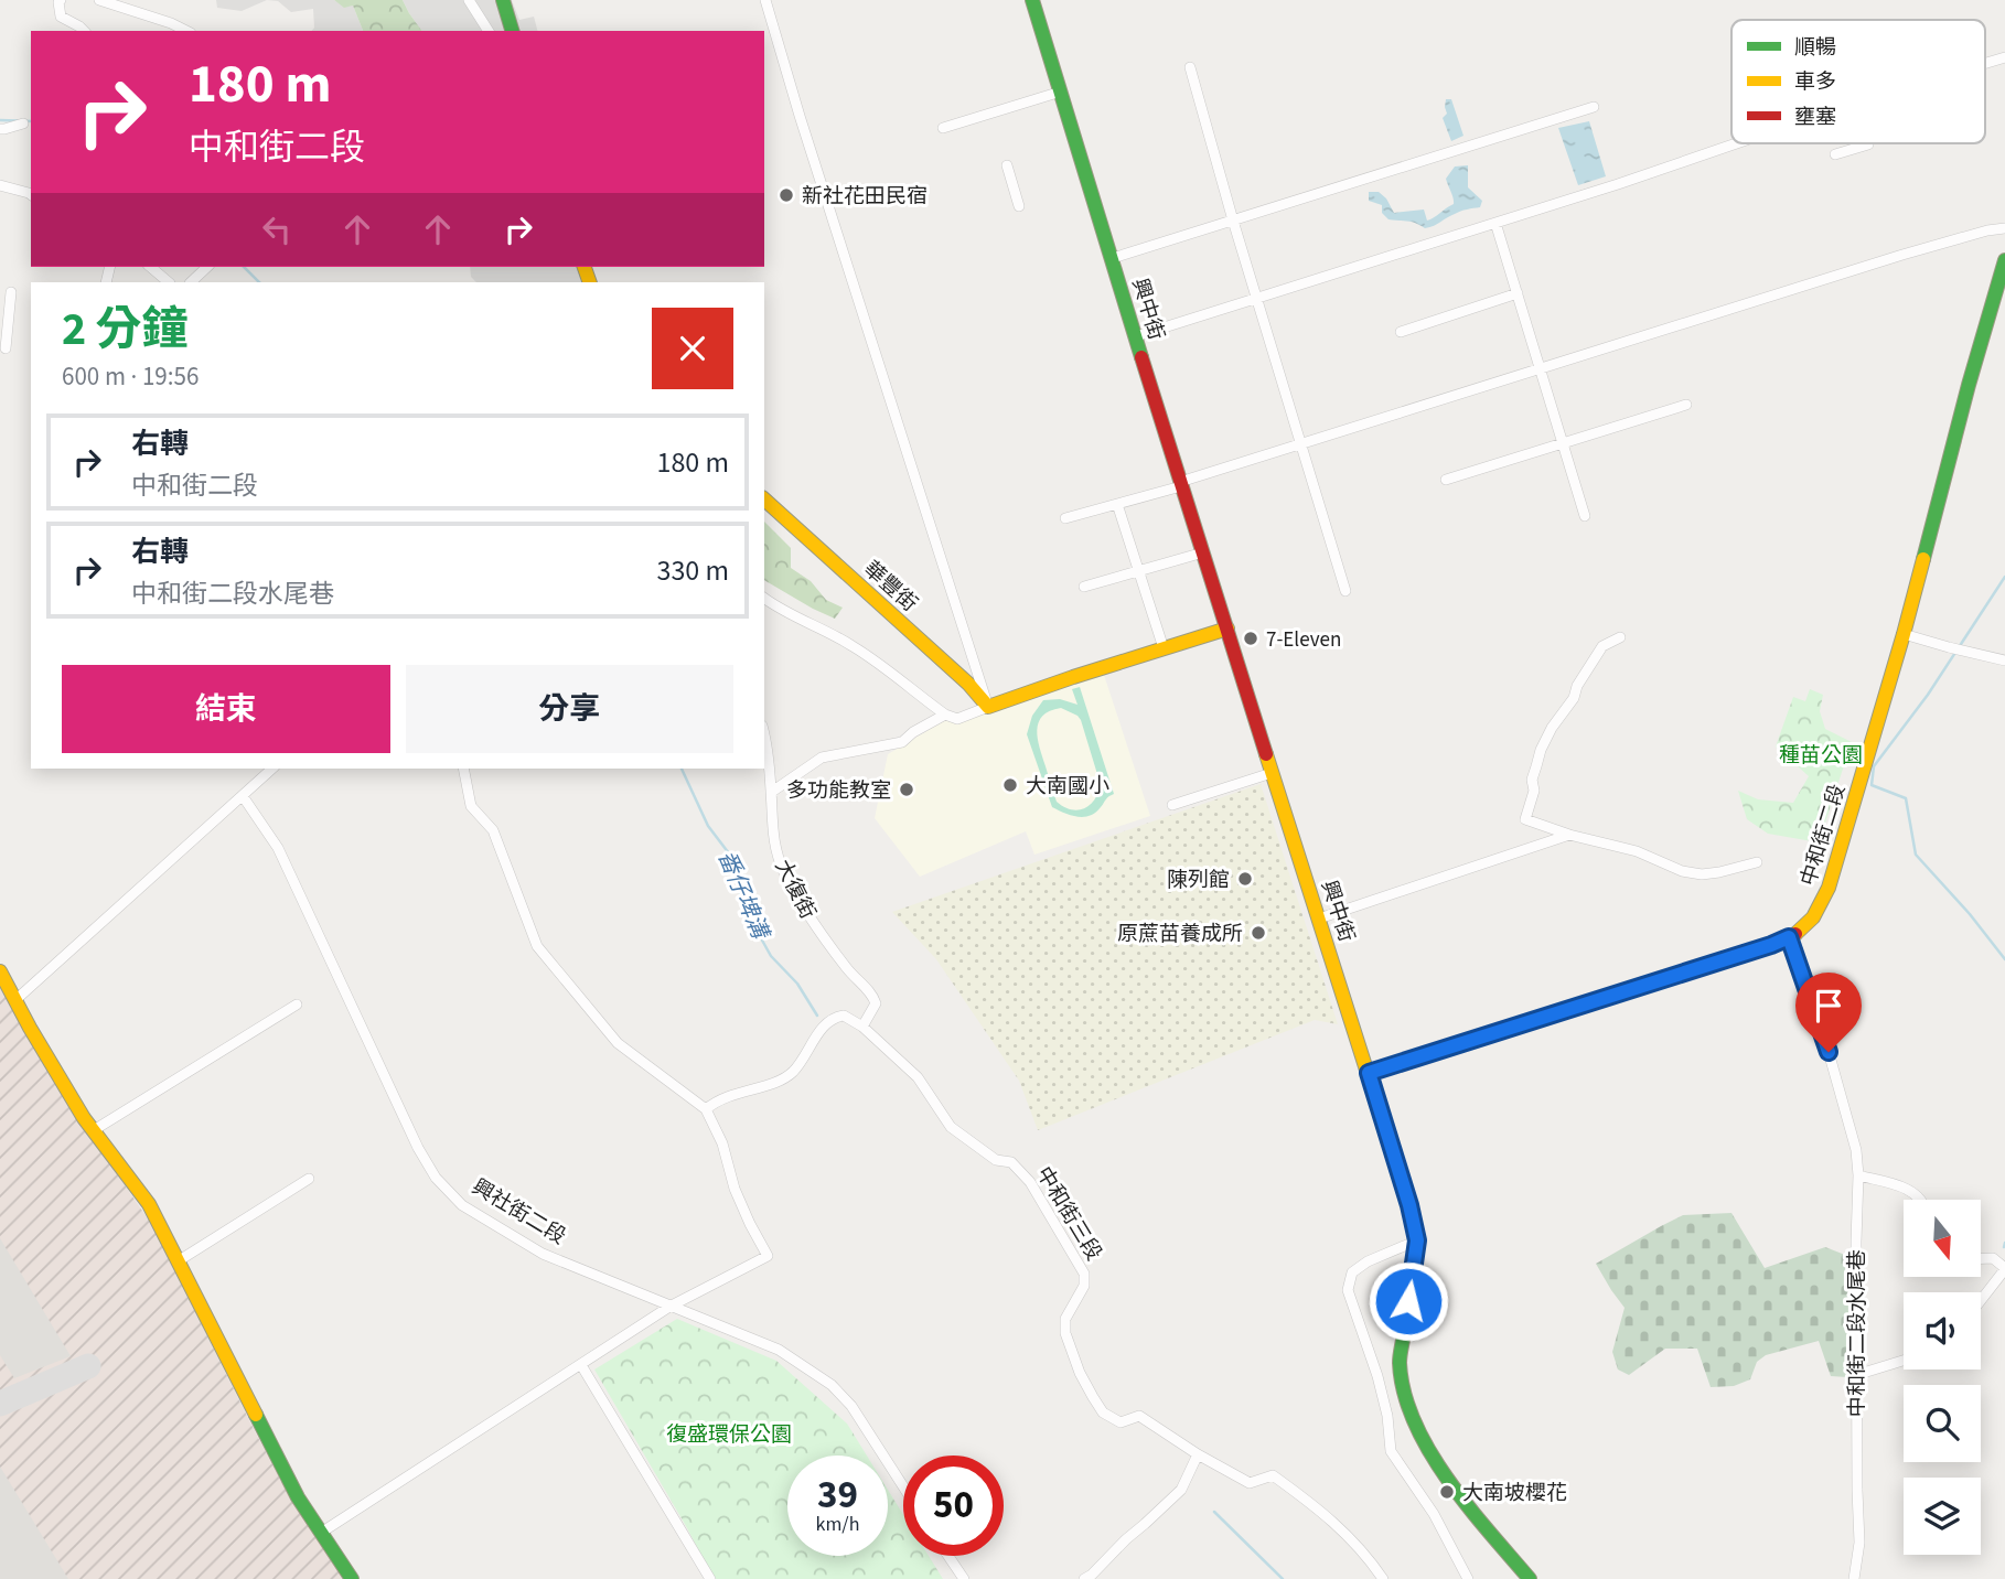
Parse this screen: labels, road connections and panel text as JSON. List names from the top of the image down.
{
  "streets": {
    "street": [
      "興中街",
      "華豐街",
      "中和街二段",
      "大復街",
      "興社街二段",
      "中和街三段",
      "中和街二段水尾巷"
    ]
  },
  "crossings": [
    ["興中街", "中和街二段"],
    ["中和街二段", "中和街二段水尾巷"],
    ["大復街", "中和街三段"]
  ],
  "water": ["番仔埤溝"],
  "parks": ["種苗公園", "復盛環保公園"],
  "places": [
    "新社花田民宿",
    "7-Eleven",
    "大南國小",
    "多功能教室",
    "陳列館",
    "原蔗苗養成所",
    "大南坡櫻花"
  ],
  "legend": ["順暢", "車多", "壅塞"],
  "north": "bottom",
  "page": {
    "turn": ["180 m", "中和街二段"],
    "heading": ["2 分鐘", "600 m · 19:56"],
    "list": [
      {
        "name": "右轉",
        "note": "中和街二段",
        "value": "180 m"
      },
      {
        "name": "右轉",
        "note": "中和街二段水尾巷",
        "value": "330 m"
      }
    ],
    "buttons": ["結束", "分享"],
    "speed": "39 km/h",
    "limit": "50"
  }
}
